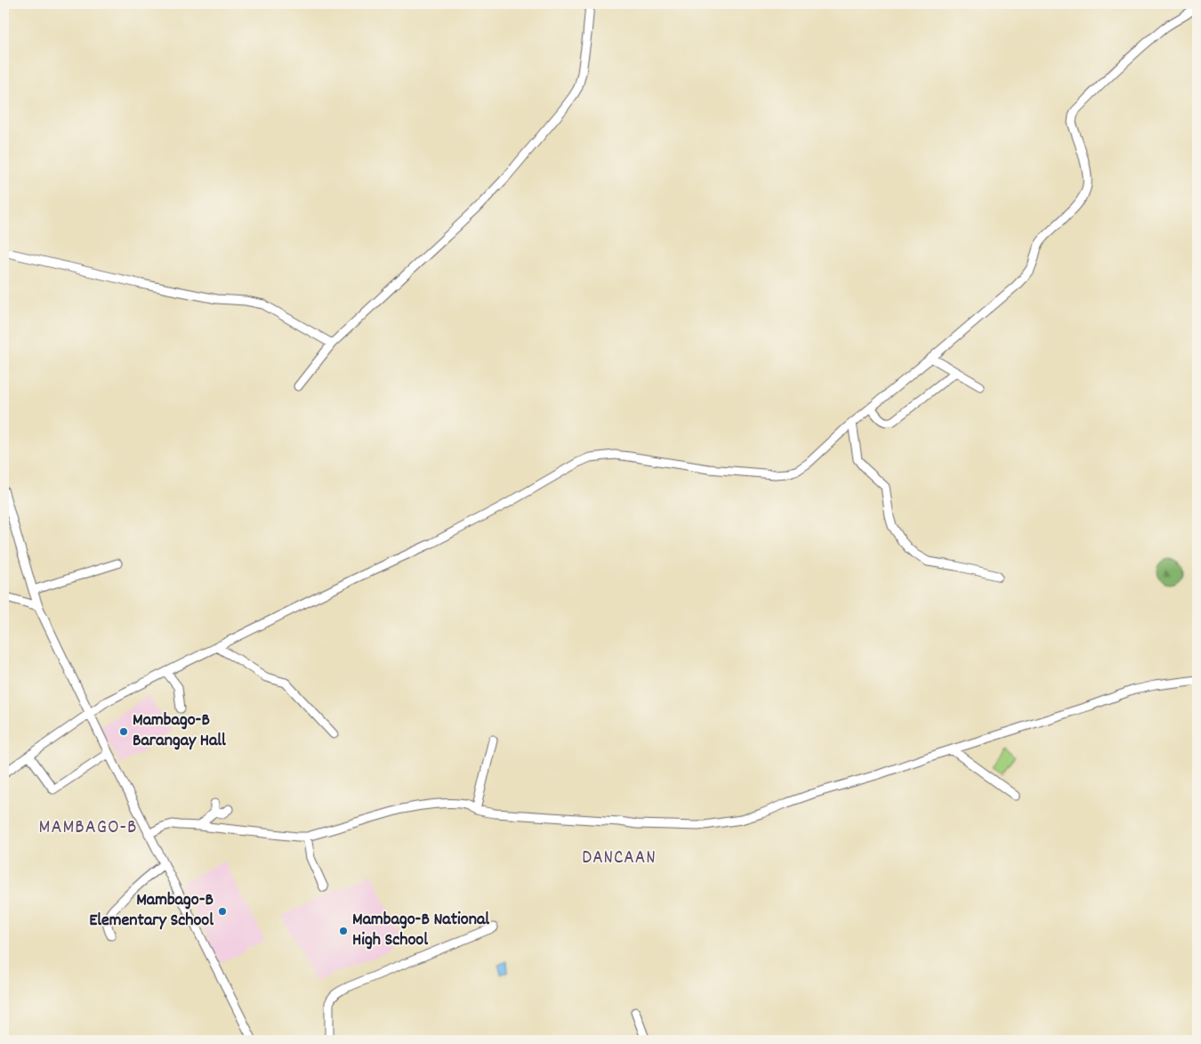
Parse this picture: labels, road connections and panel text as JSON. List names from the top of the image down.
{
  "districts": ["MAMBAGO-B", "DANCAAN"],
  "places": ["Mambago-B Barangay Hall", "Mambago-B Elementary School", "Mambago-B National High School"]
}
